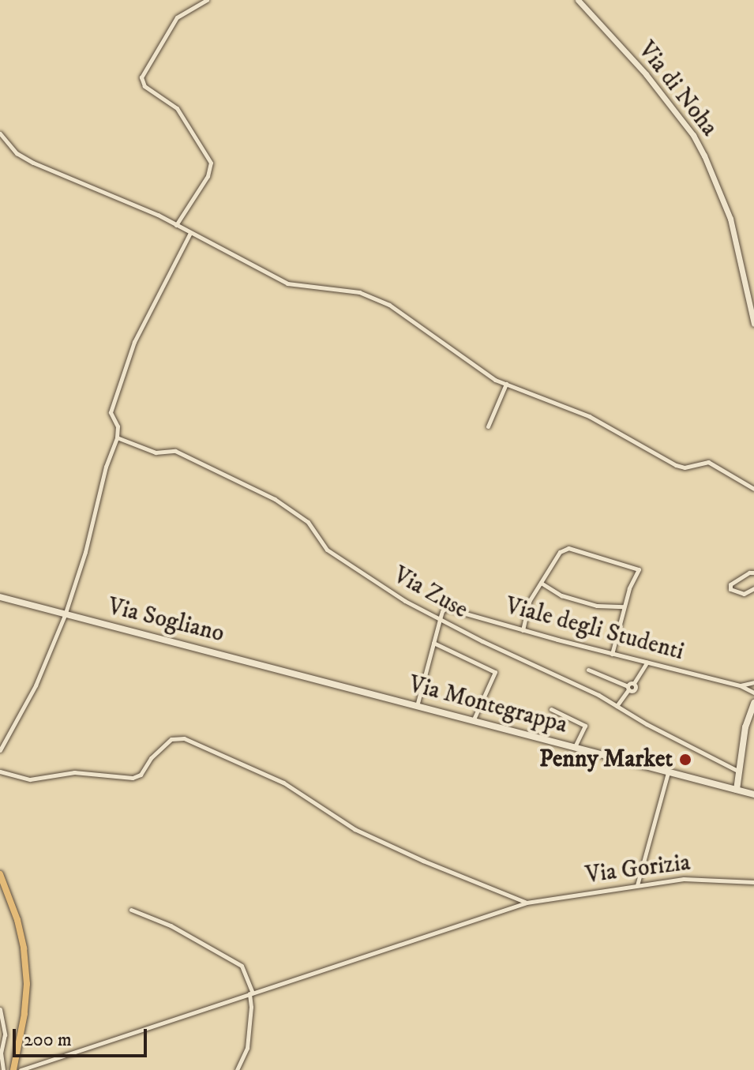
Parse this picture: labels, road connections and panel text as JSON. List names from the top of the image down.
{
  "streets": {
    "main road": ["Via Sogliano", "Via Montegrappa"],
    "street": [
      "Via di Noha",
      "Via Zuse",
      "Viale degli Studenti",
      "Via Gorizia"
    ]
  },
  "crossings": [
    ["Via Zuse", "Viale degli Studenti"],
    ["Via Sogliano", "Via Montegrappa"]
  ],
  "places": ["Penny Market"],
  "scale_bar": "200 m"
}
